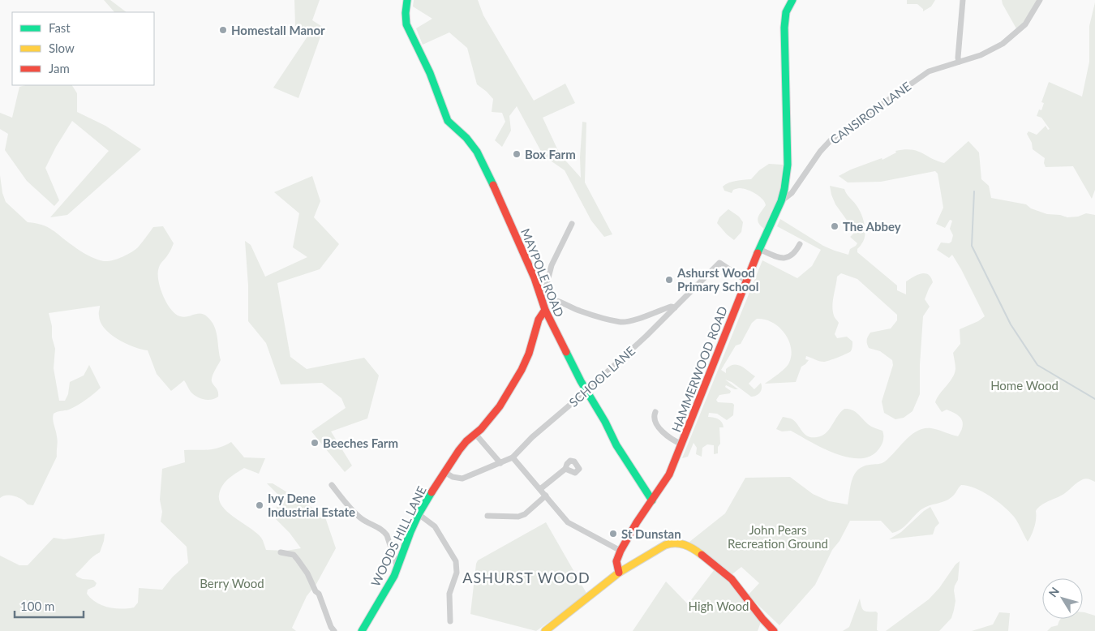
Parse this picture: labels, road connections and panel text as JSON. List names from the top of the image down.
{
  "streets": {
    "street": [
      "CANSIRON LANE",
      "MAYPOLE ROAD",
      "HAMMERWOOD ROAD",
      "SCHOOL LANE",
      "WOODS HILL LANE"
    ]
  },
  "crossings": [
    ["CANSIRON LANE", "HAMMERWOOD ROAD"],
    ["MAYPOLE ROAD", "HAMMERWOOD ROAD"],
    ["MAYPOLE ROAD", "SCHOOL LANE"],
    ["MAYPOLE ROAD", "WOODS HILL LANE"],
    ["HAMMERWOOD ROAD", "SCHOOL LANE"],
    ["SCHOOL LANE", "WOODS HILL LANE"]
  ],
  "districts": ["ASHURST WOOD"],
  "parks": [
    "Home Wood",
    "John Pears Recreation Ground",
    "Berry Wood",
    "High Wood"
  ],
  "places": [
    "Homestall Manor",
    "Box Farm",
    "The Abbey",
    "Ashurst Wood Primary School",
    "Beeches Farm",
    "Ivy Dene Industrial Estate",
    "St Dunstan"
  ],
  "legend": ["Fast", "Slow", "Jam"],
  "scale_bar": "100 m",
  "north": "top left"
}
